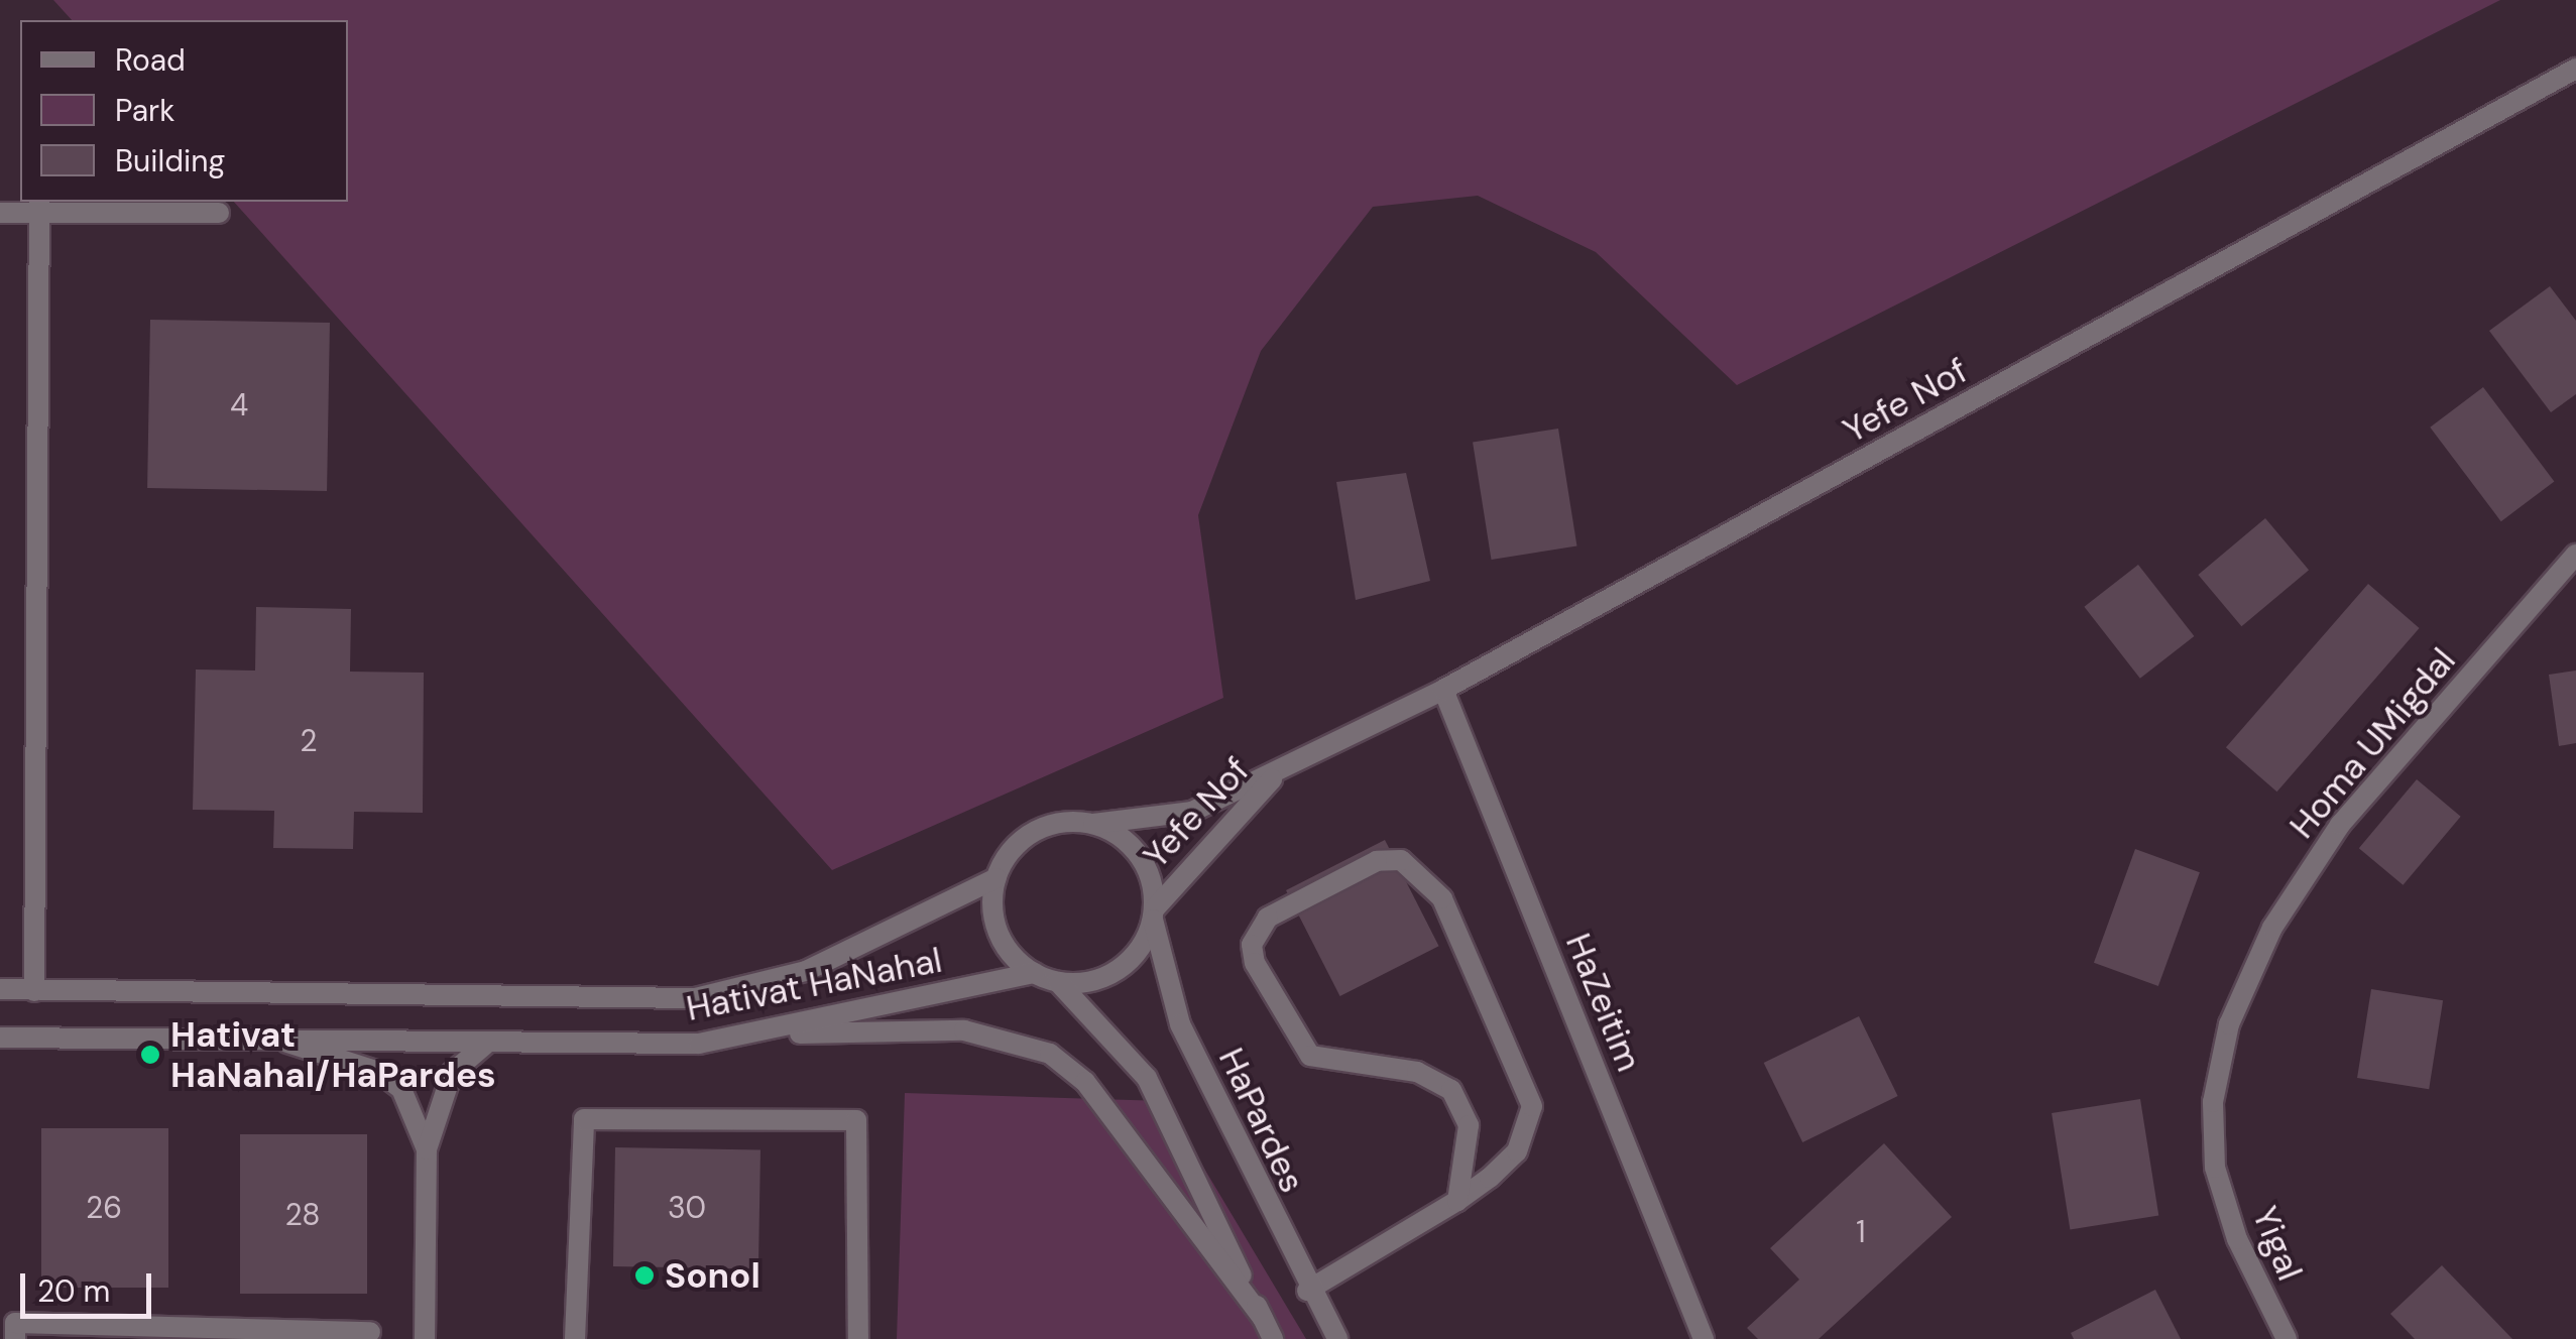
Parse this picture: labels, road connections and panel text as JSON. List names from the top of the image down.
{
  "streets": {
    "street": [
      "Yefe Nof",
      "Homa UMigdal",
      "Hativat HaNahal",
      "HaZeitim",
      "HaPardes",
      "Yigal"
    ]
  },
  "crossings": [
    ["Yefe Nof", "Hativat HaNahal"],
    ["Yefe Nof", "HaZeitim"],
    ["Yefe Nof", "HaPardes"],
    ["Homa UMigdal", "Yigal"],
    ["Hativat HaNahal", "HaPardes"]
  ],
  "places": ["Hativat HaNahal/HaPardes", "Sonol"],
  "house_numbers": [
    "4",
    "2",
    "26",
    "30",
    "28",
    "1"
  ],
  "legend": ["Road", "Park", "Building"],
  "scale_bar": "20 m"
}
